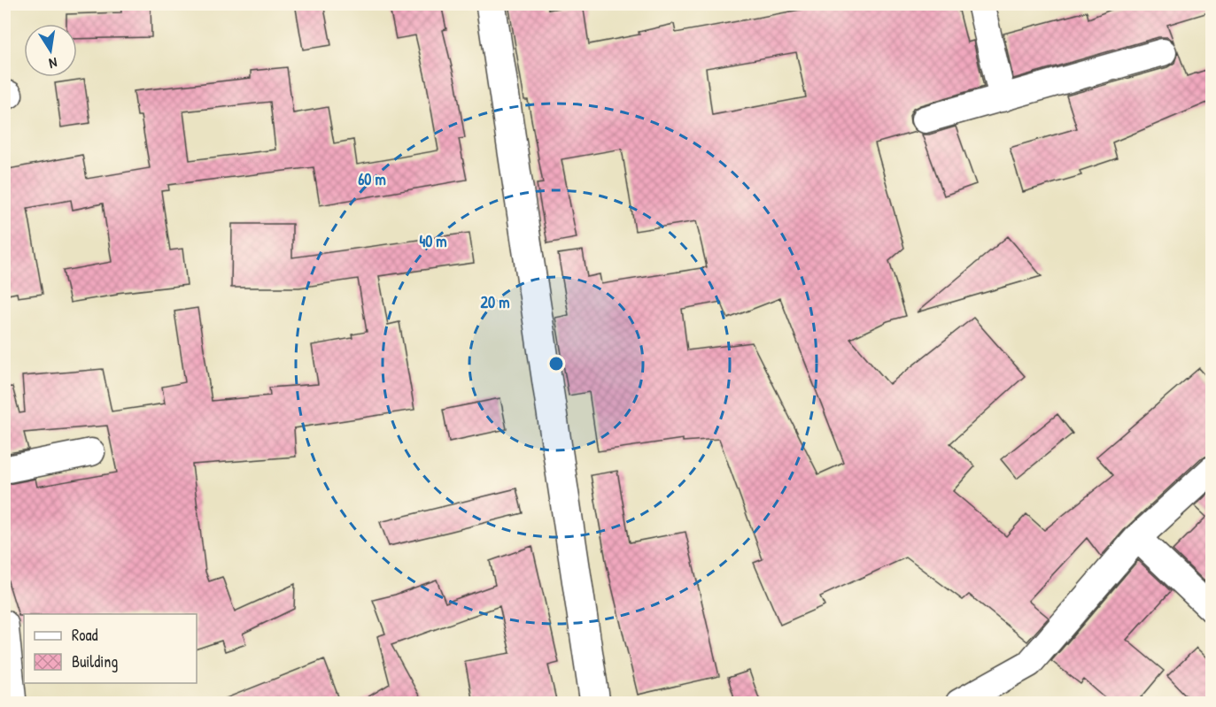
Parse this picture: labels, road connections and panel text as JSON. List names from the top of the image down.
{
  "legend": ["Road", "Building"],
  "north": "bottom",
  "rings": ["60 m", "40 m", "20 m"]
}
